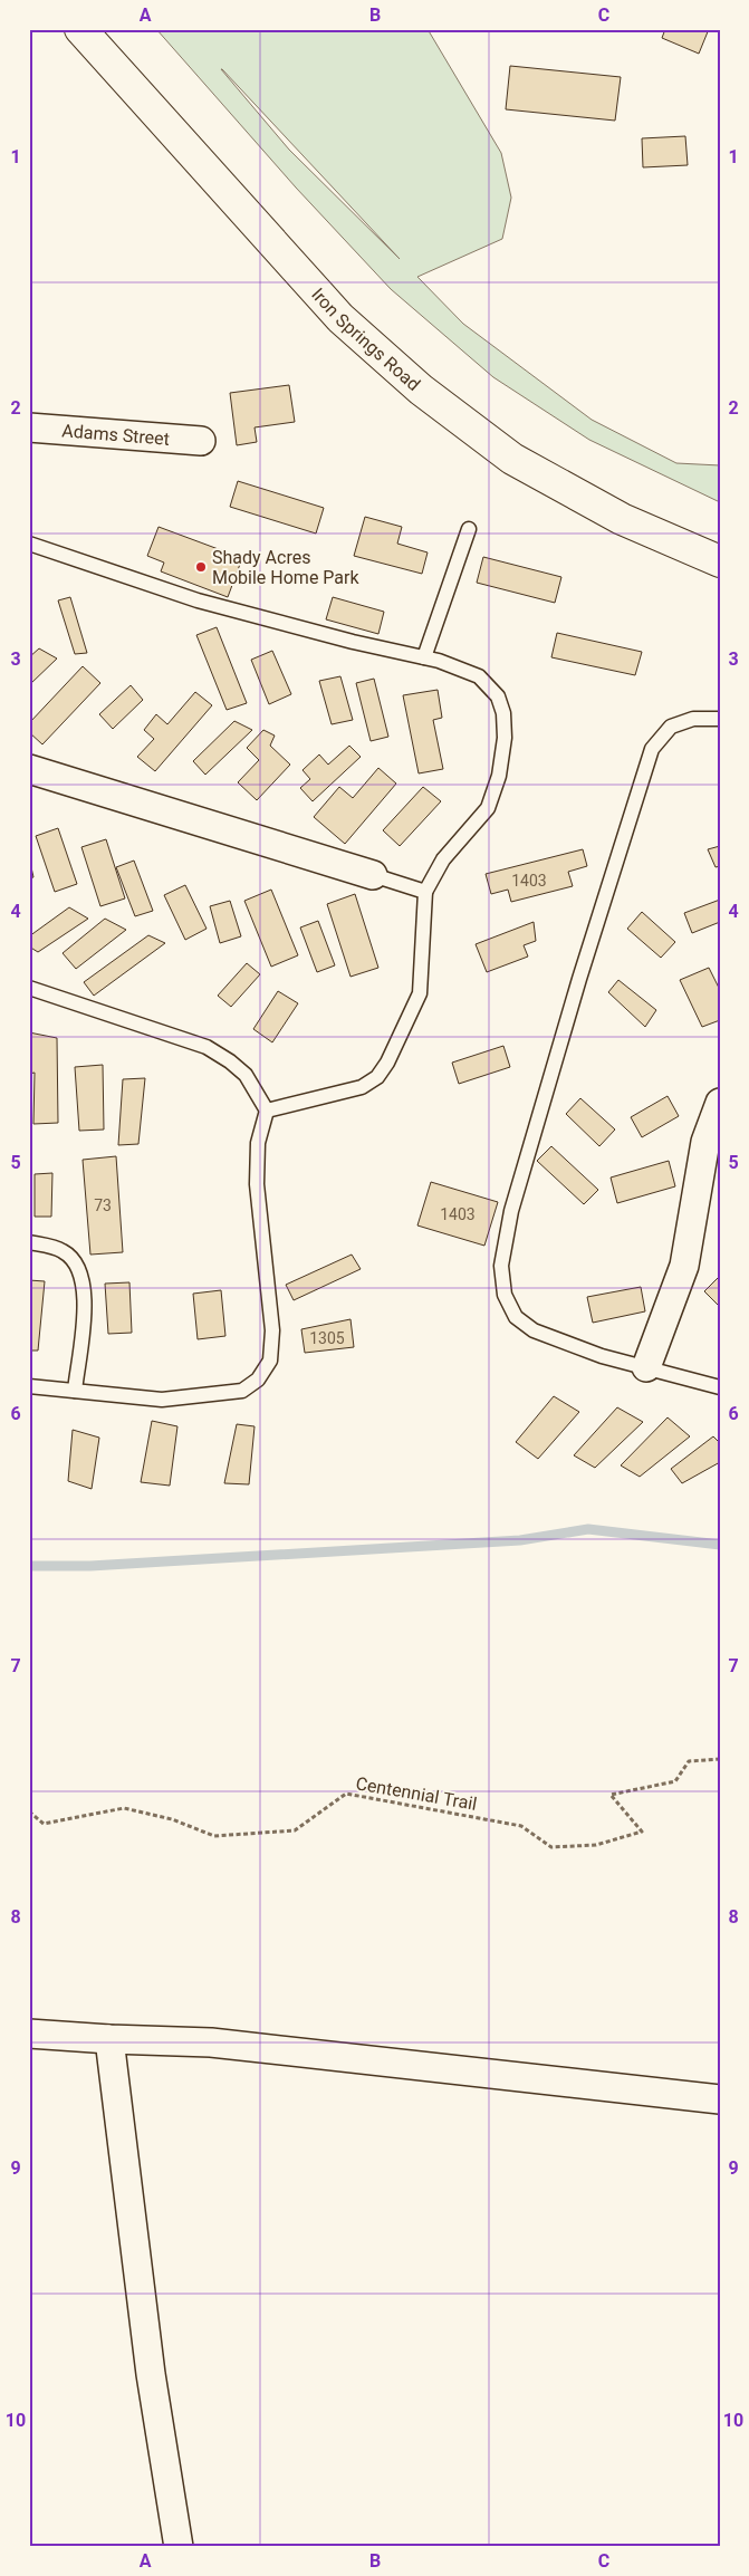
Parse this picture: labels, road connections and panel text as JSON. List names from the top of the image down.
{
  "streets": {
    "main road": ["Iron Springs Road"],
    "street": ["Adams Street"],
    "path": ["Centennial Trail"]
  },
  "places": ["Shady Acres Mobile Home Park"],
  "house_numbers": [
    "1403",
    "73",
    "1403",
    "1305"
  ],
  "grid": {
    "columns": ["A", "B", "C"],
    "rows": [
      "1",
      "2",
      "3",
      "4",
      "5",
      "6",
      "7",
      "8",
      "9",
      "10"
    ]
  }
}
